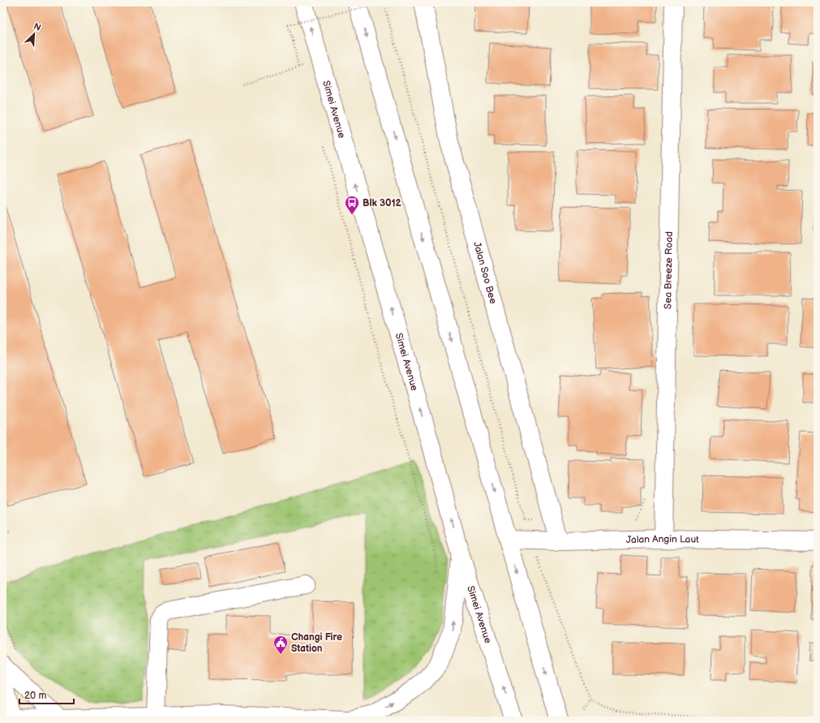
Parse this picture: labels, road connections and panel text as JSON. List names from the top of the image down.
{
  "streets": {
    "street": [
      "Simei Avenue",
      "Sea Breeze Road",
      "Jalan Soo Bee",
      "Jalan Angin Laut"
    ]
  },
  "crossings": [
    ["Sea Breeze Road", "Jalan Angin Laut"],
    ["Jalan Soo Bee", "Jalan Angin Laut"]
  ],
  "places": {
    "bus stop": ["Blk 3012"],
    "public building": ["Changi Fire Station"]
  },
  "scale_bar": "20 m",
  "north": "top right"
}
